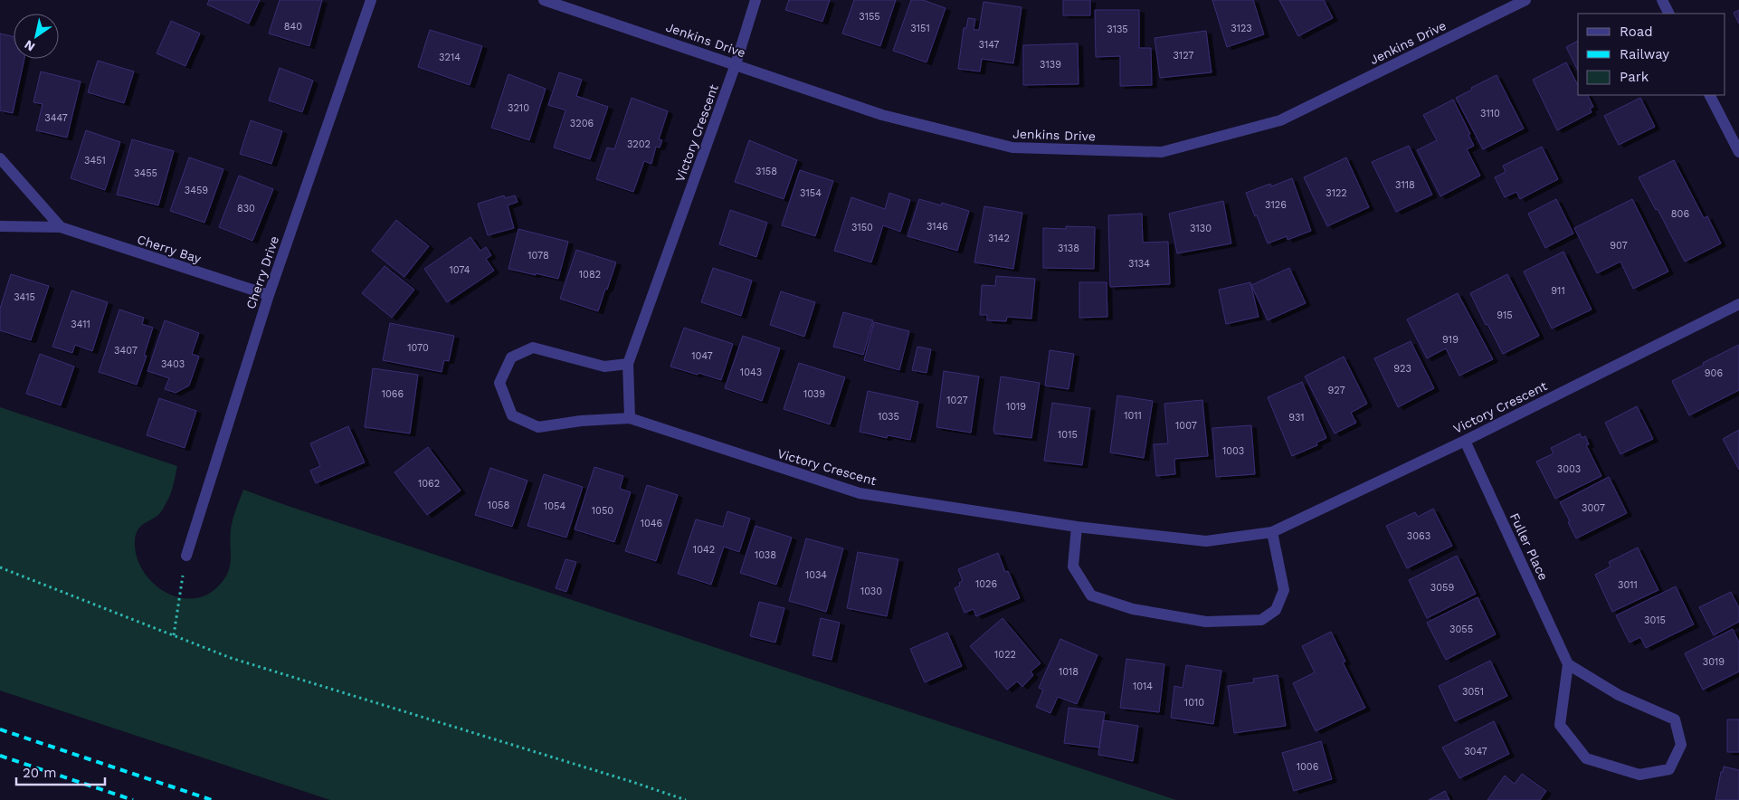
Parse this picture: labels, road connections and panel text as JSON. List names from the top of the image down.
{
  "streets": {
    "street": [
      "Jenkins Drive",
      "Victory Crescent",
      "Cherry Bay",
      "Cherry Drive",
      "Fuller Place"
    ]
  },
  "crossings": [
    ["Jenkins Drive", "Victory Crescent"],
    ["Victory Crescent", "Fuller Place"],
    ["Cherry Bay", "Cherry Drive"]
  ],
  "house_numbers": [
    "3155",
    "840",
    "3151",
    "3123",
    "3135",
    "3147",
    "3127",
    "3214",
    "3139",
    "3210",
    "3110",
    "3447",
    "3206",
    "3202",
    "3451",
    "3158",
    "3455",
    "3118",
    "3459",
    "3154",
    "3122",
    "3126",
    "830",
    "806",
    "3146",
    "3150",
    "3130",
    "3142",
    "907",
    "3138",
    "1078",
    "3134",
    "1074",
    "1082",
    "911",
    "3415",
    "915",
    "3411",
    "919",
    "1070",
    "3407",
    "1047",
    "3403",
    "923",
    "1043",
    "906",
    "927",
    "1066",
    "1039",
    "1027",
    "1019",
    "1011",
    "1035",
    "931",
    "1007",
    "1015",
    "1003",
    "3003",
    "1062",
    "1058",
    "1054",
    "3007",
    "1050",
    "1046",
    "3063",
    "1042",
    "1038",
    "1034",
    "1026",
    "3011",
    "3059",
    "1030",
    "3015",
    "3055",
    "1022",
    "3019",
    "1018",
    "1014",
    "3051",
    "1010",
    "3047",
    "1006"
  ],
  "legend": ["Road", "Railway", "Park"],
  "scale_bar": "20 m",
  "north": "bottom left"
}
